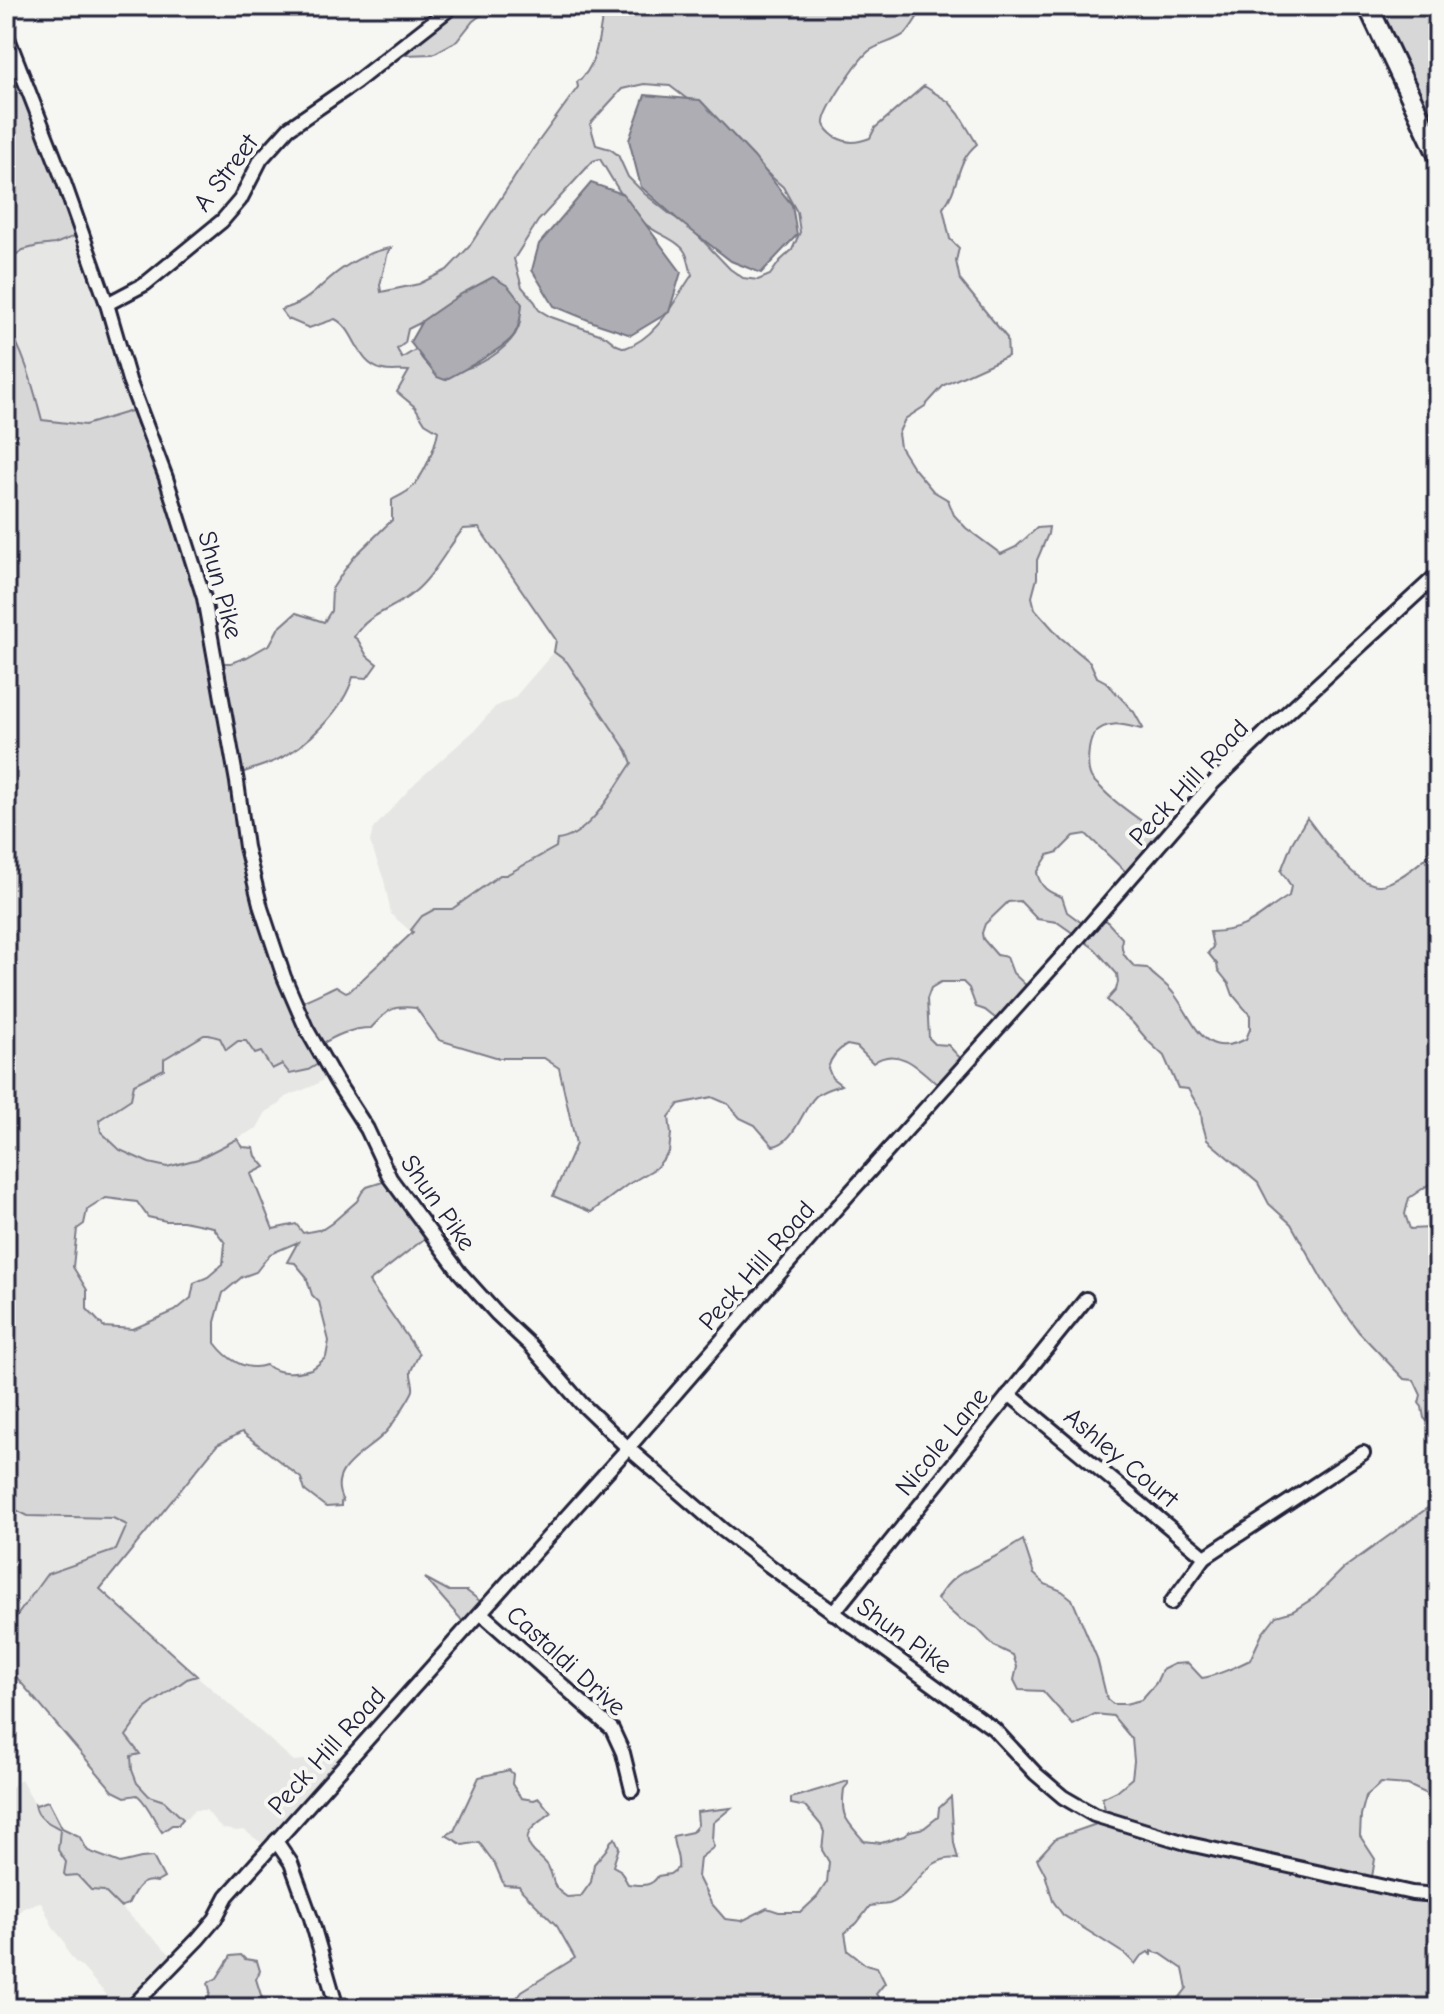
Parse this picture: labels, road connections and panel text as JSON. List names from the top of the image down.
{
  "streets": {
    "street": [
      "A Street",
      "Shun Pike",
      "Peck Hill Road",
      "Nicole Lane",
      "Ashley Court",
      "Castaldi Drive"
    ]
  },
  "crossings": [
    ["A Street", "Shun Pike"],
    ["Shun Pike", "Peck Hill Road"],
    ["Shun Pike", "Nicole Lane"],
    ["Peck Hill Road", "Castaldi Drive"],
    ["Nicole Lane", "Ashley Court"]
  ]
}
